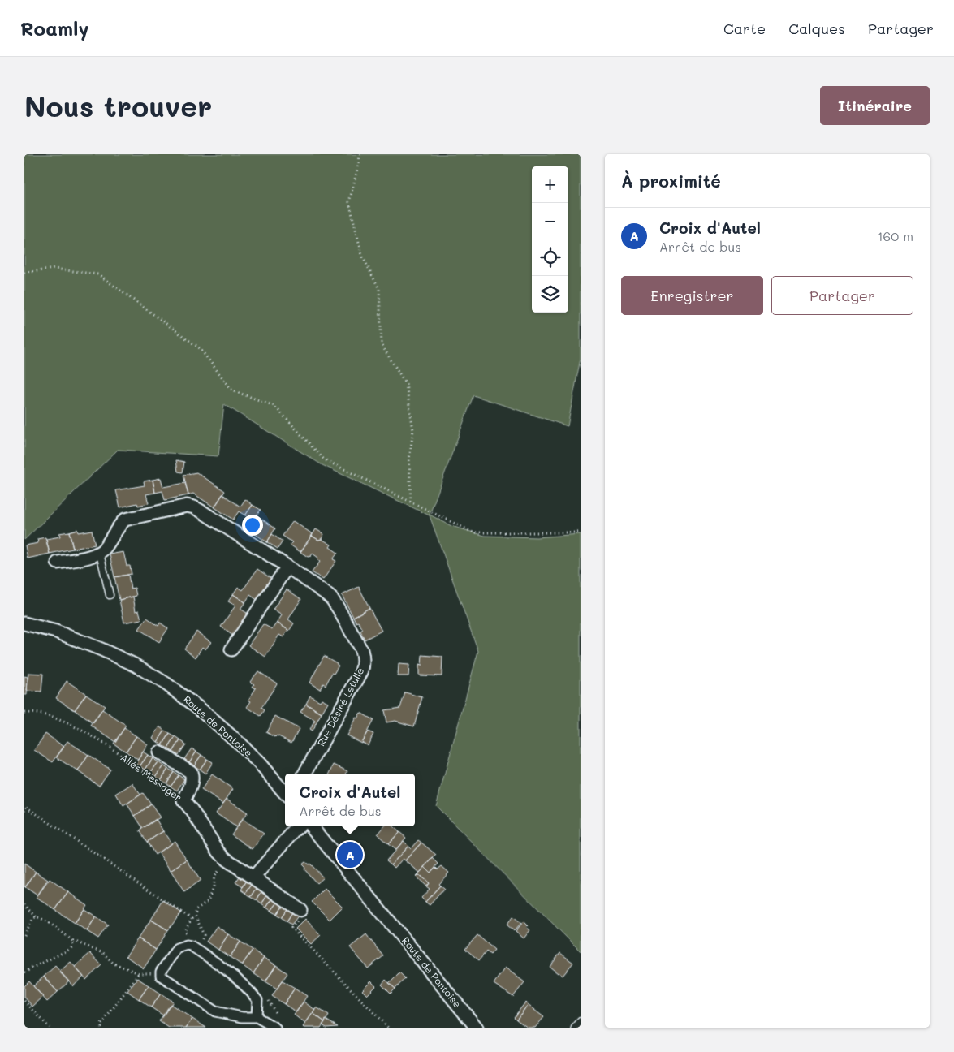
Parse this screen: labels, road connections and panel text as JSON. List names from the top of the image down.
{
  "streets": {
    "street": ["Rue Désiré Letulle", "Route de Pontoise", "Allée Messager"]
  },
  "page": {
    "header": "Roamly",
    "nav": ["Carte", "Calques", "Partager"],
    "buttons": [
      "Itinéraire",
      ["Enregistrer", "Partager"]
    ],
    "title": "Nous trouver",
    "heading": "À proximité",
    "map_buttons": ["+", "−"],
    "list": [
      {
        "mark": "A",
        "name": "Croix d'Autel",
        "note": "Arrêt de bus",
        "value": "160 m"
      }
    ],
    "popup": ["Croix d'Autel", "Arrêt de bus"],
    "pins": "A"
  }
}
